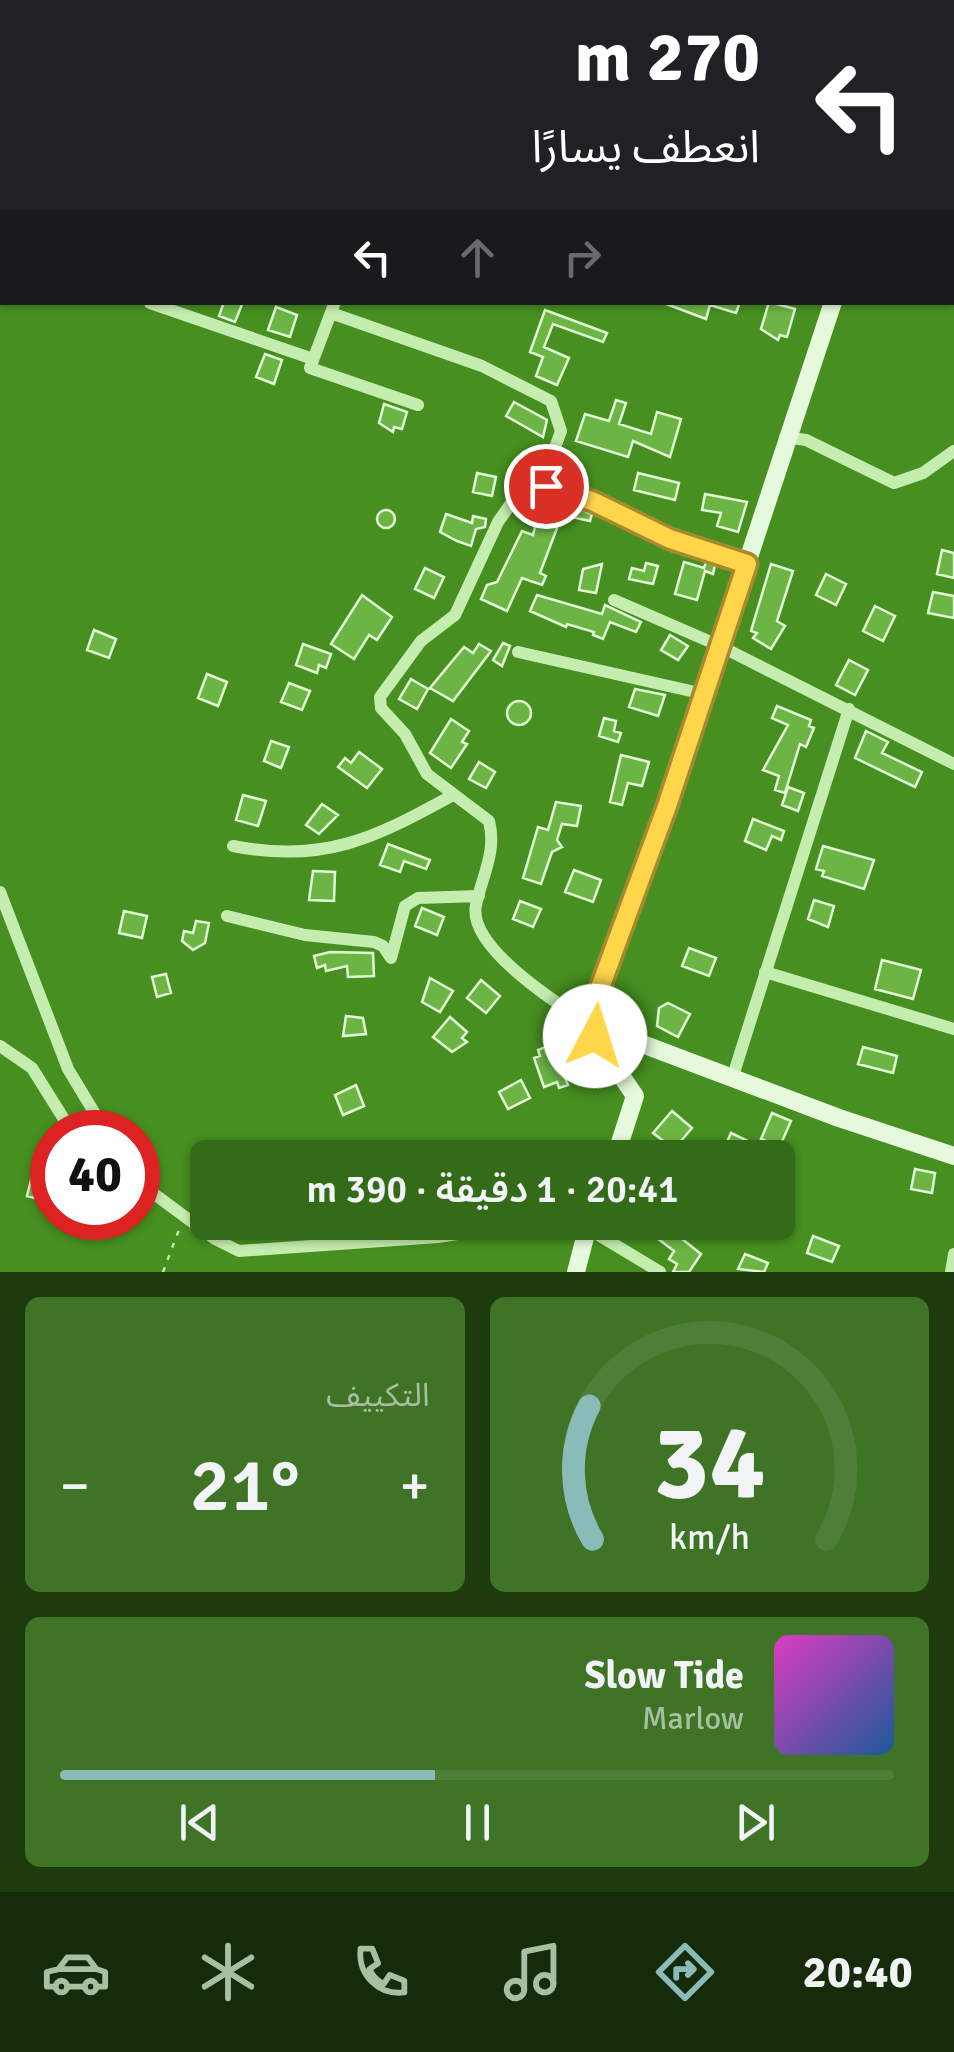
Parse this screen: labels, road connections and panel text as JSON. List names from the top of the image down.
{
  "page": {
    "turn": ["270 m", "انعطف يسارًا"],
    "limit": "40",
    "trip": "20:41 · 1 دقيقة · 390 m",
    "tile": "التكييف",
    "heat": ["−", "21°", "+"],
    "song": ["Slow Tide", "Marlow"],
    "tabs": "20:40",
    "gauge": ["34", "km/h"]
  }
}
